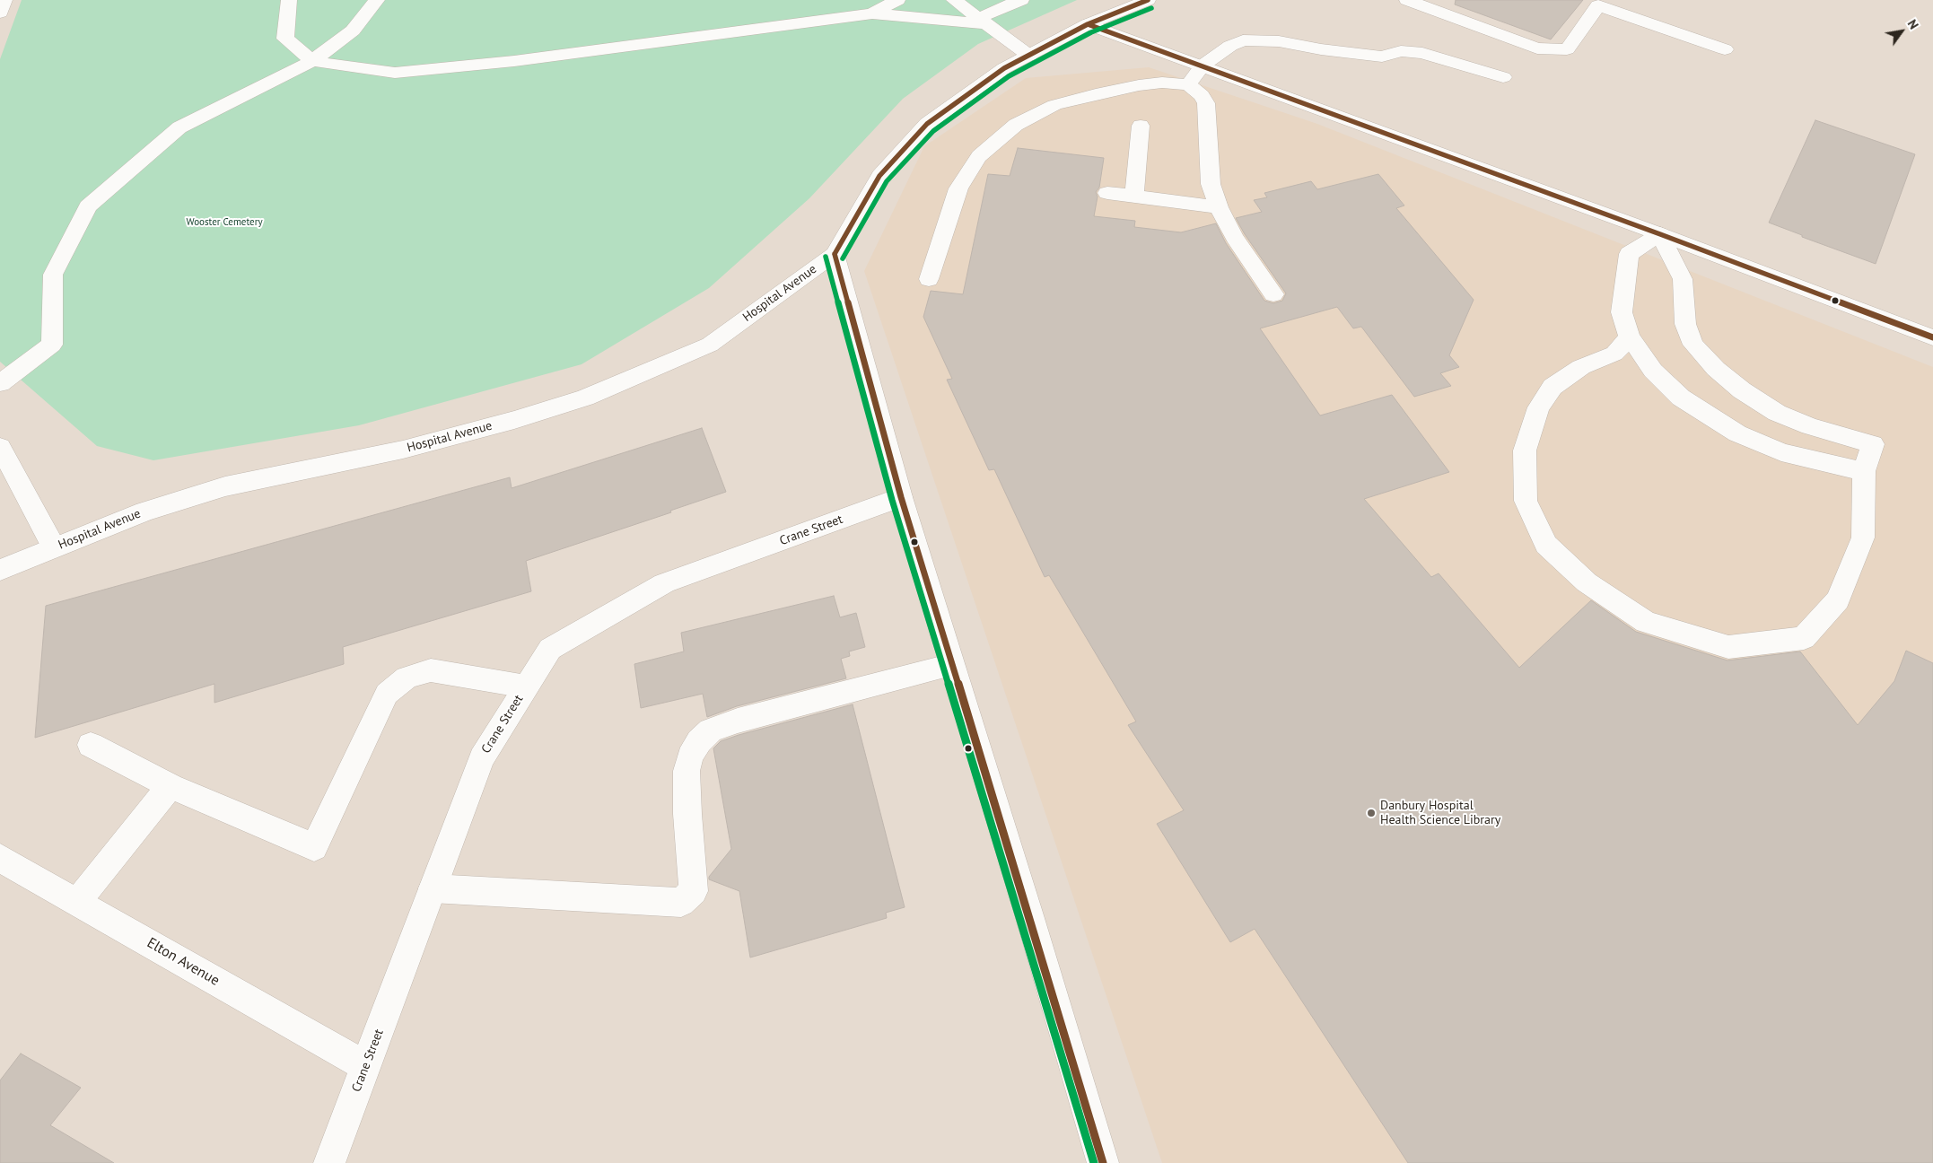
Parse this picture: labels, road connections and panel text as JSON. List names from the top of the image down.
{
  "streets": {
    "street": ["Hospital Avenue", "Crane Street", "Elton Avenue"]
  },
  "crossings": [
    ["Crane Street", "Elton Avenue"]
  ],
  "parks": ["Wooster Cemetery"],
  "places": ["Danbury Hospital Health Science Library"],
  "north": "top right"
}
